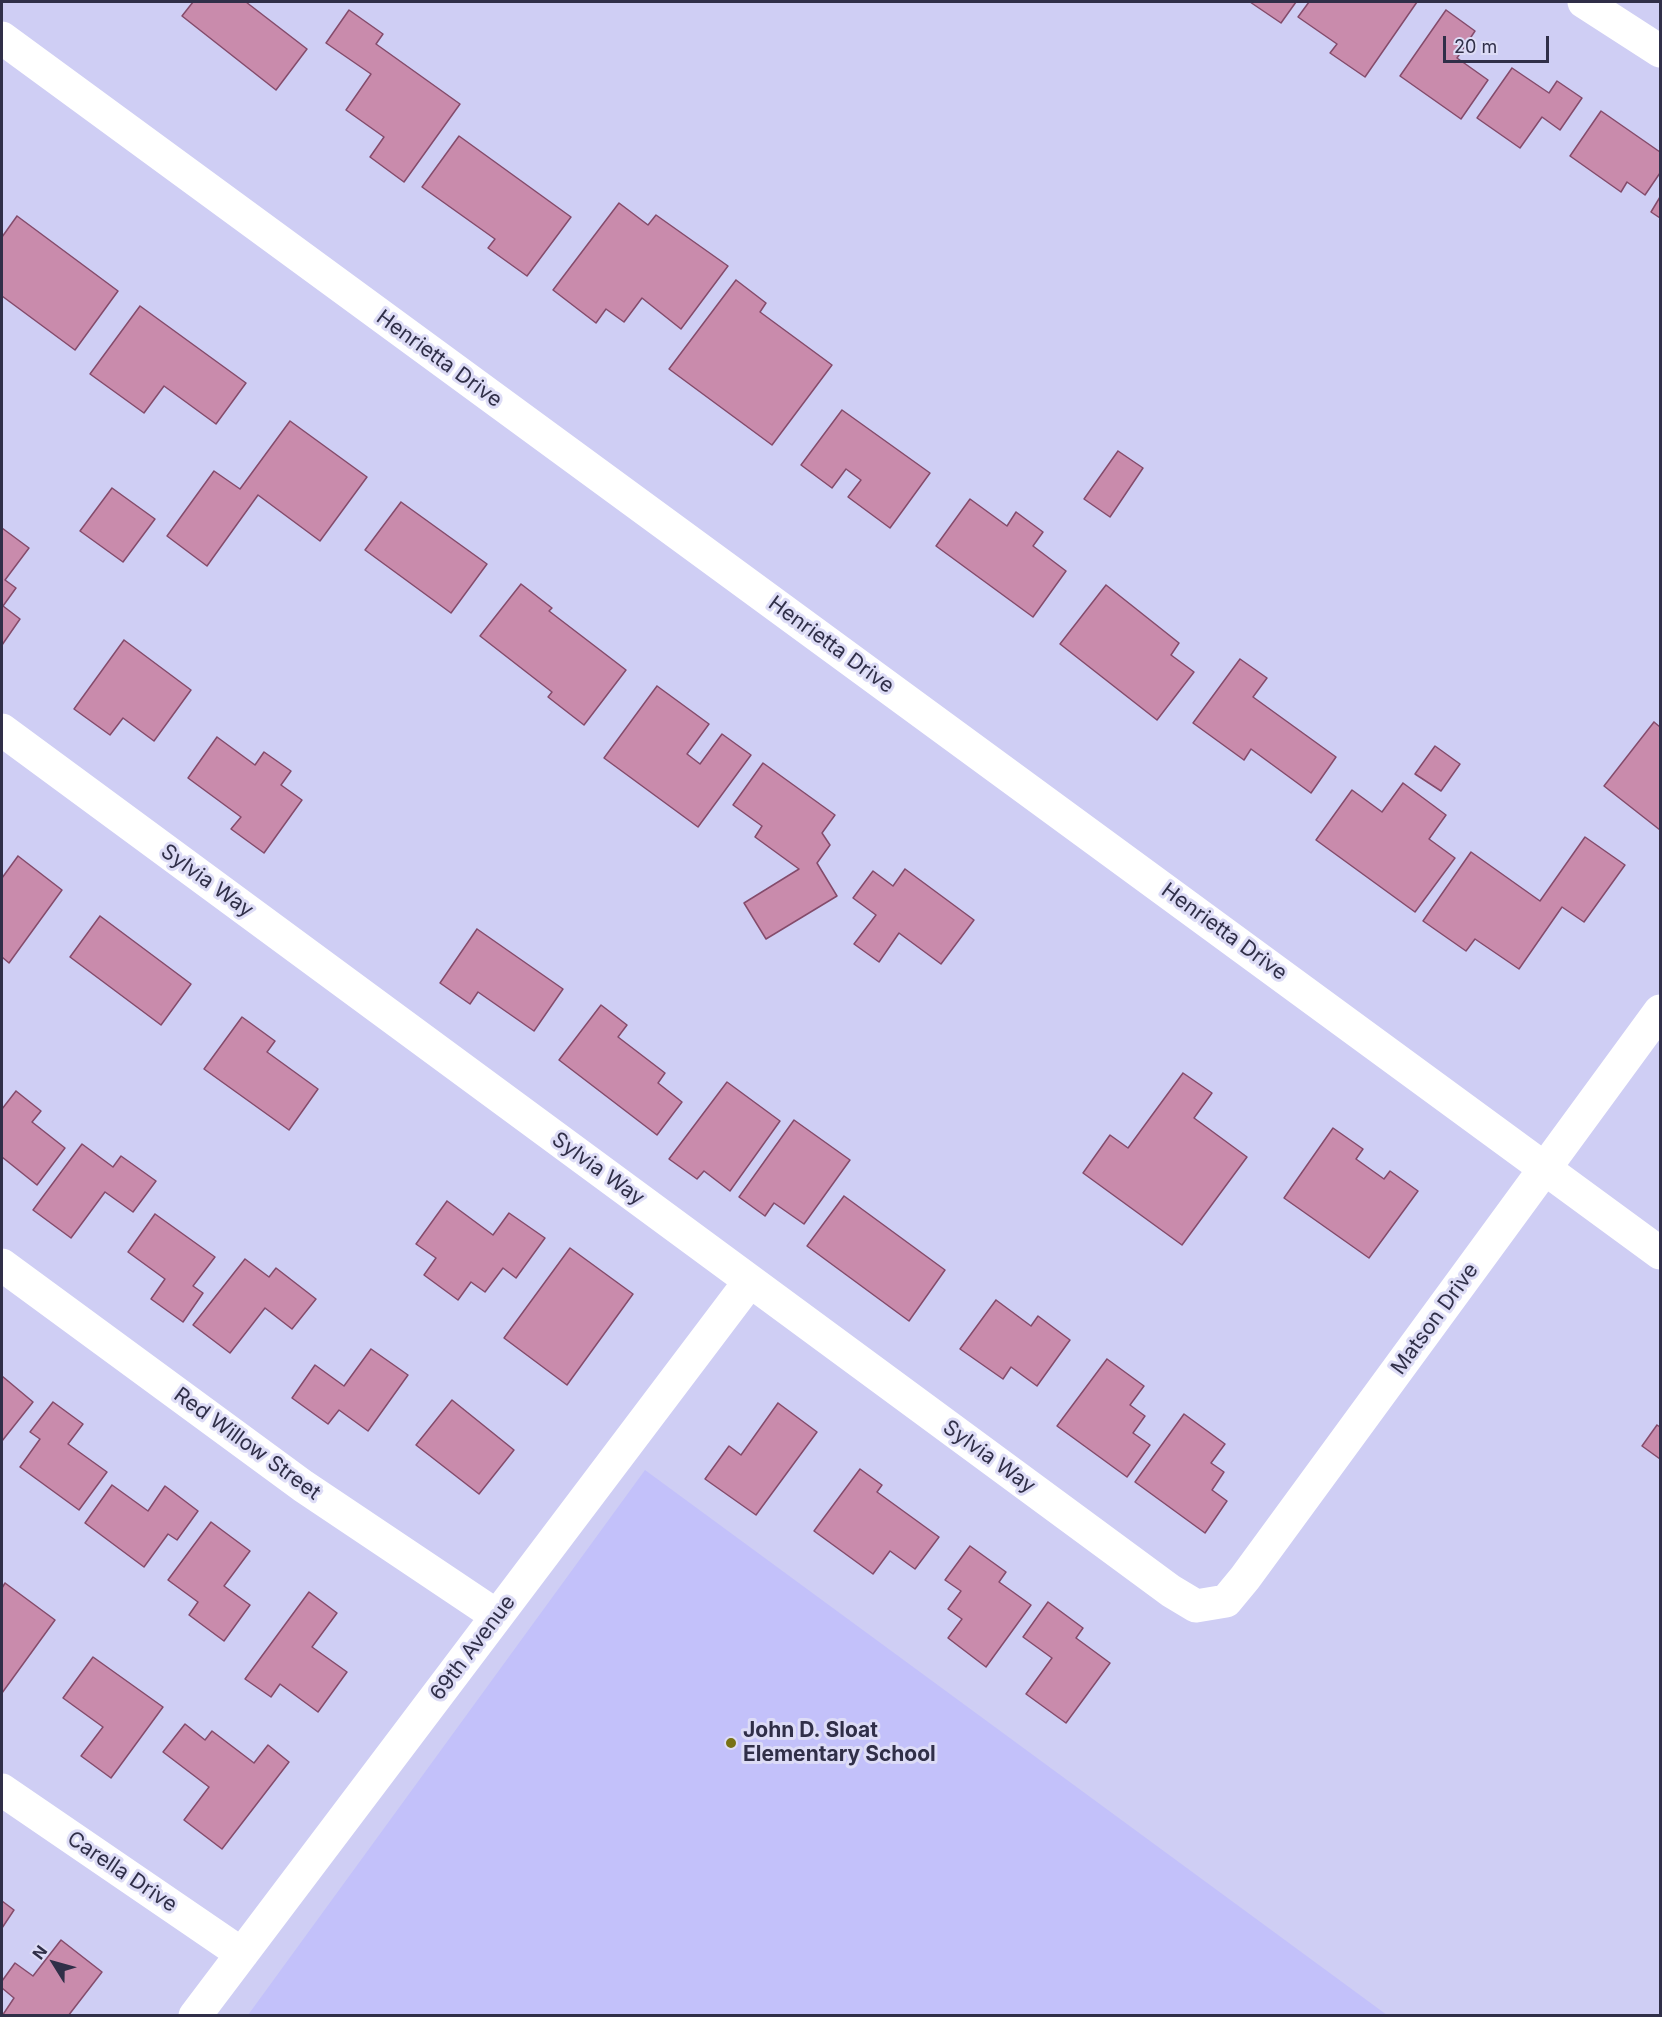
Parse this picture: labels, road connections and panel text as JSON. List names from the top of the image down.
{
  "streets": {
    "street": [
      "Henrietta Drive",
      "Sylvia Way",
      "Matson Drive",
      "Red Willow Street",
      "69th Avenue",
      "Carella Drive"
    ]
  },
  "crossings": [
    ["Henrietta Drive", "Matson Drive"],
    ["Sylvia Way", "Matson Drive"],
    ["Sylvia Way", "69th Avenue"],
    ["Red Willow Street", "69th Avenue"],
    ["69th Avenue", "Carella Drive"]
  ],
  "places": ["John D. Sloat Elementary School"],
  "scale_bar": "20 m",
  "north": "top left"
}
